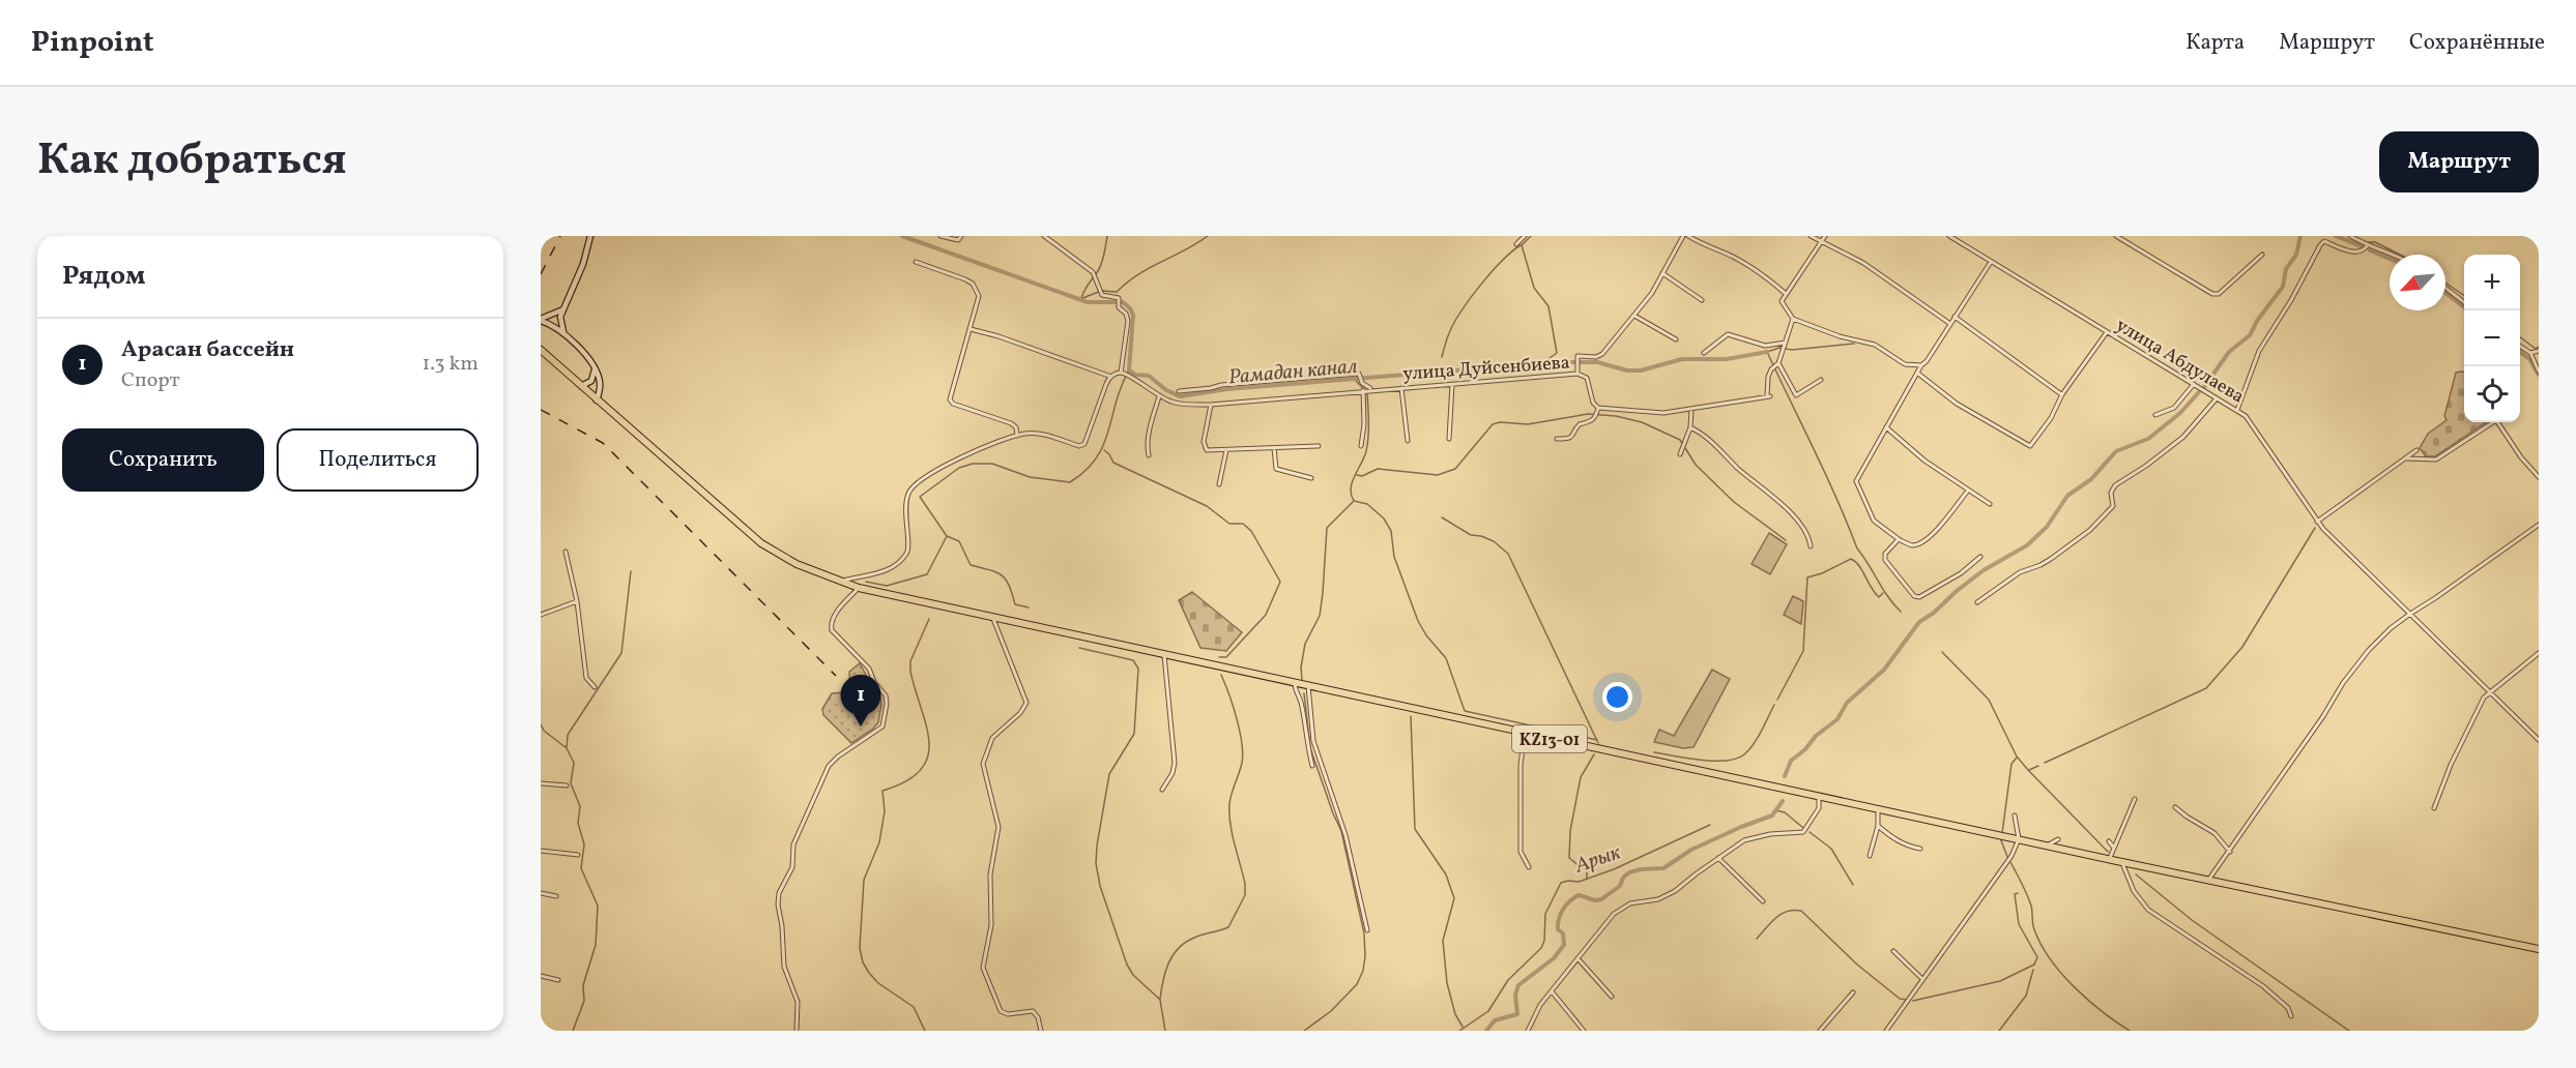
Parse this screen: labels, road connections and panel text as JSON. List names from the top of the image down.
{
  "streets": {
    "highway": ["KZ13-01"],
    "street": ["улица Абдулаева", "улица Дуйсенбиева"]
  },
  "water": ["Рамадан канал", "Арык"],
  "north": "bottom left",
  "page": {
    "header": "Pinpoint",
    "nav": ["Карта", "Маршрут", "Сохранённые"],
    "title": "Как добраться",
    "buttons": [
      "Маршрут",
      ["Сохранить", "Поделиться"]
    ],
    "heading": "Рядом",
    "map_buttons": ["+", "−"],
    "list": [
      {
        "mark": "1",
        "name": "Арасан бассейн",
        "note": "Спорт",
        "value": "1.3 km"
      }
    ],
    "pins": "1"
  }
}
